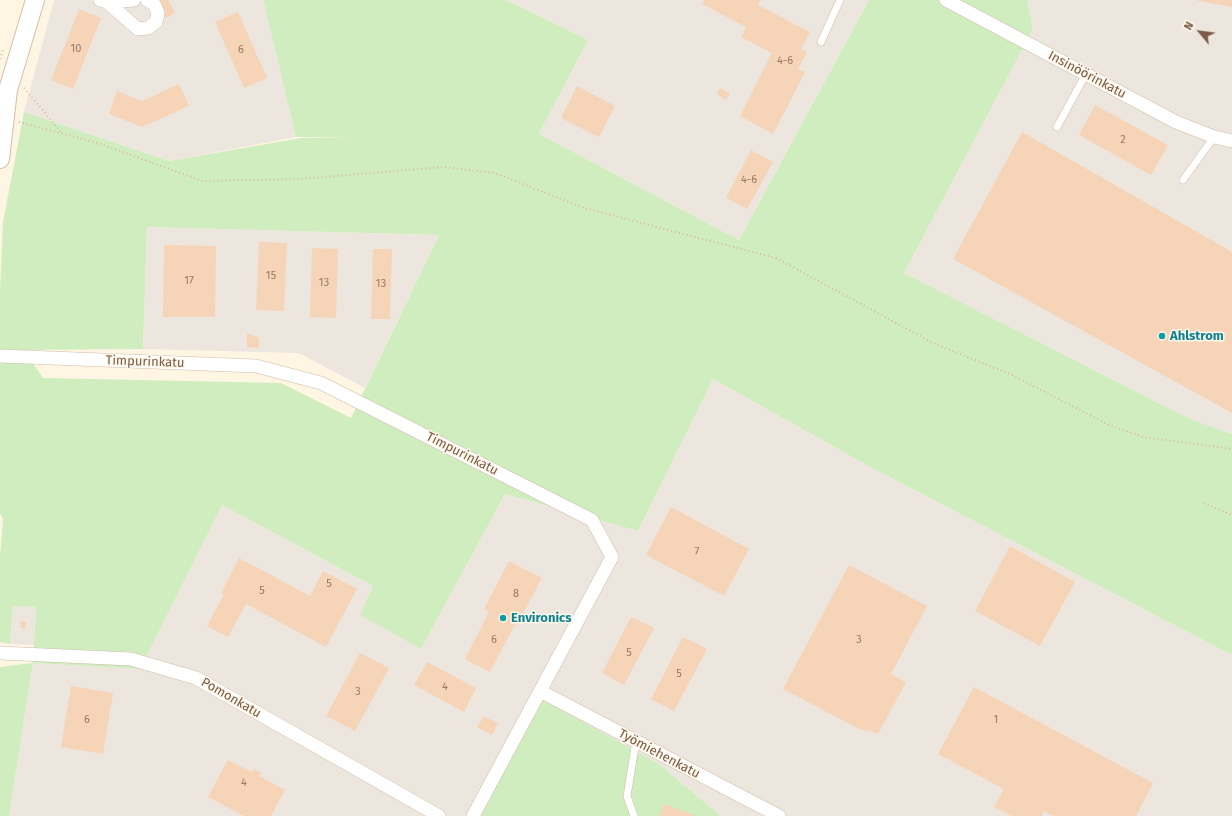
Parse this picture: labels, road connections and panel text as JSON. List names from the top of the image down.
{
  "streets": {
    "street": [
      "Insinöörinkatu",
      "Timpurinkatu",
      "Pomonkatu",
      "Työmiehenkatu"
    ]
  },
  "crossings": [
    ["Timpurinkatu", "Työmiehenkatu"]
  ],
  "places": ["Ahlstrom", "Environics"],
  "house_numbers": [
    "10",
    "6",
    "4-6",
    "2",
    "4-6",
    "15",
    "17",
    "13",
    "13",
    "7",
    "5",
    "5",
    "8",
    "6",
    "3",
    "5",
    "5",
    "4",
    "3",
    "6",
    "1",
    "4"
  ],
  "north": "top left"
}
